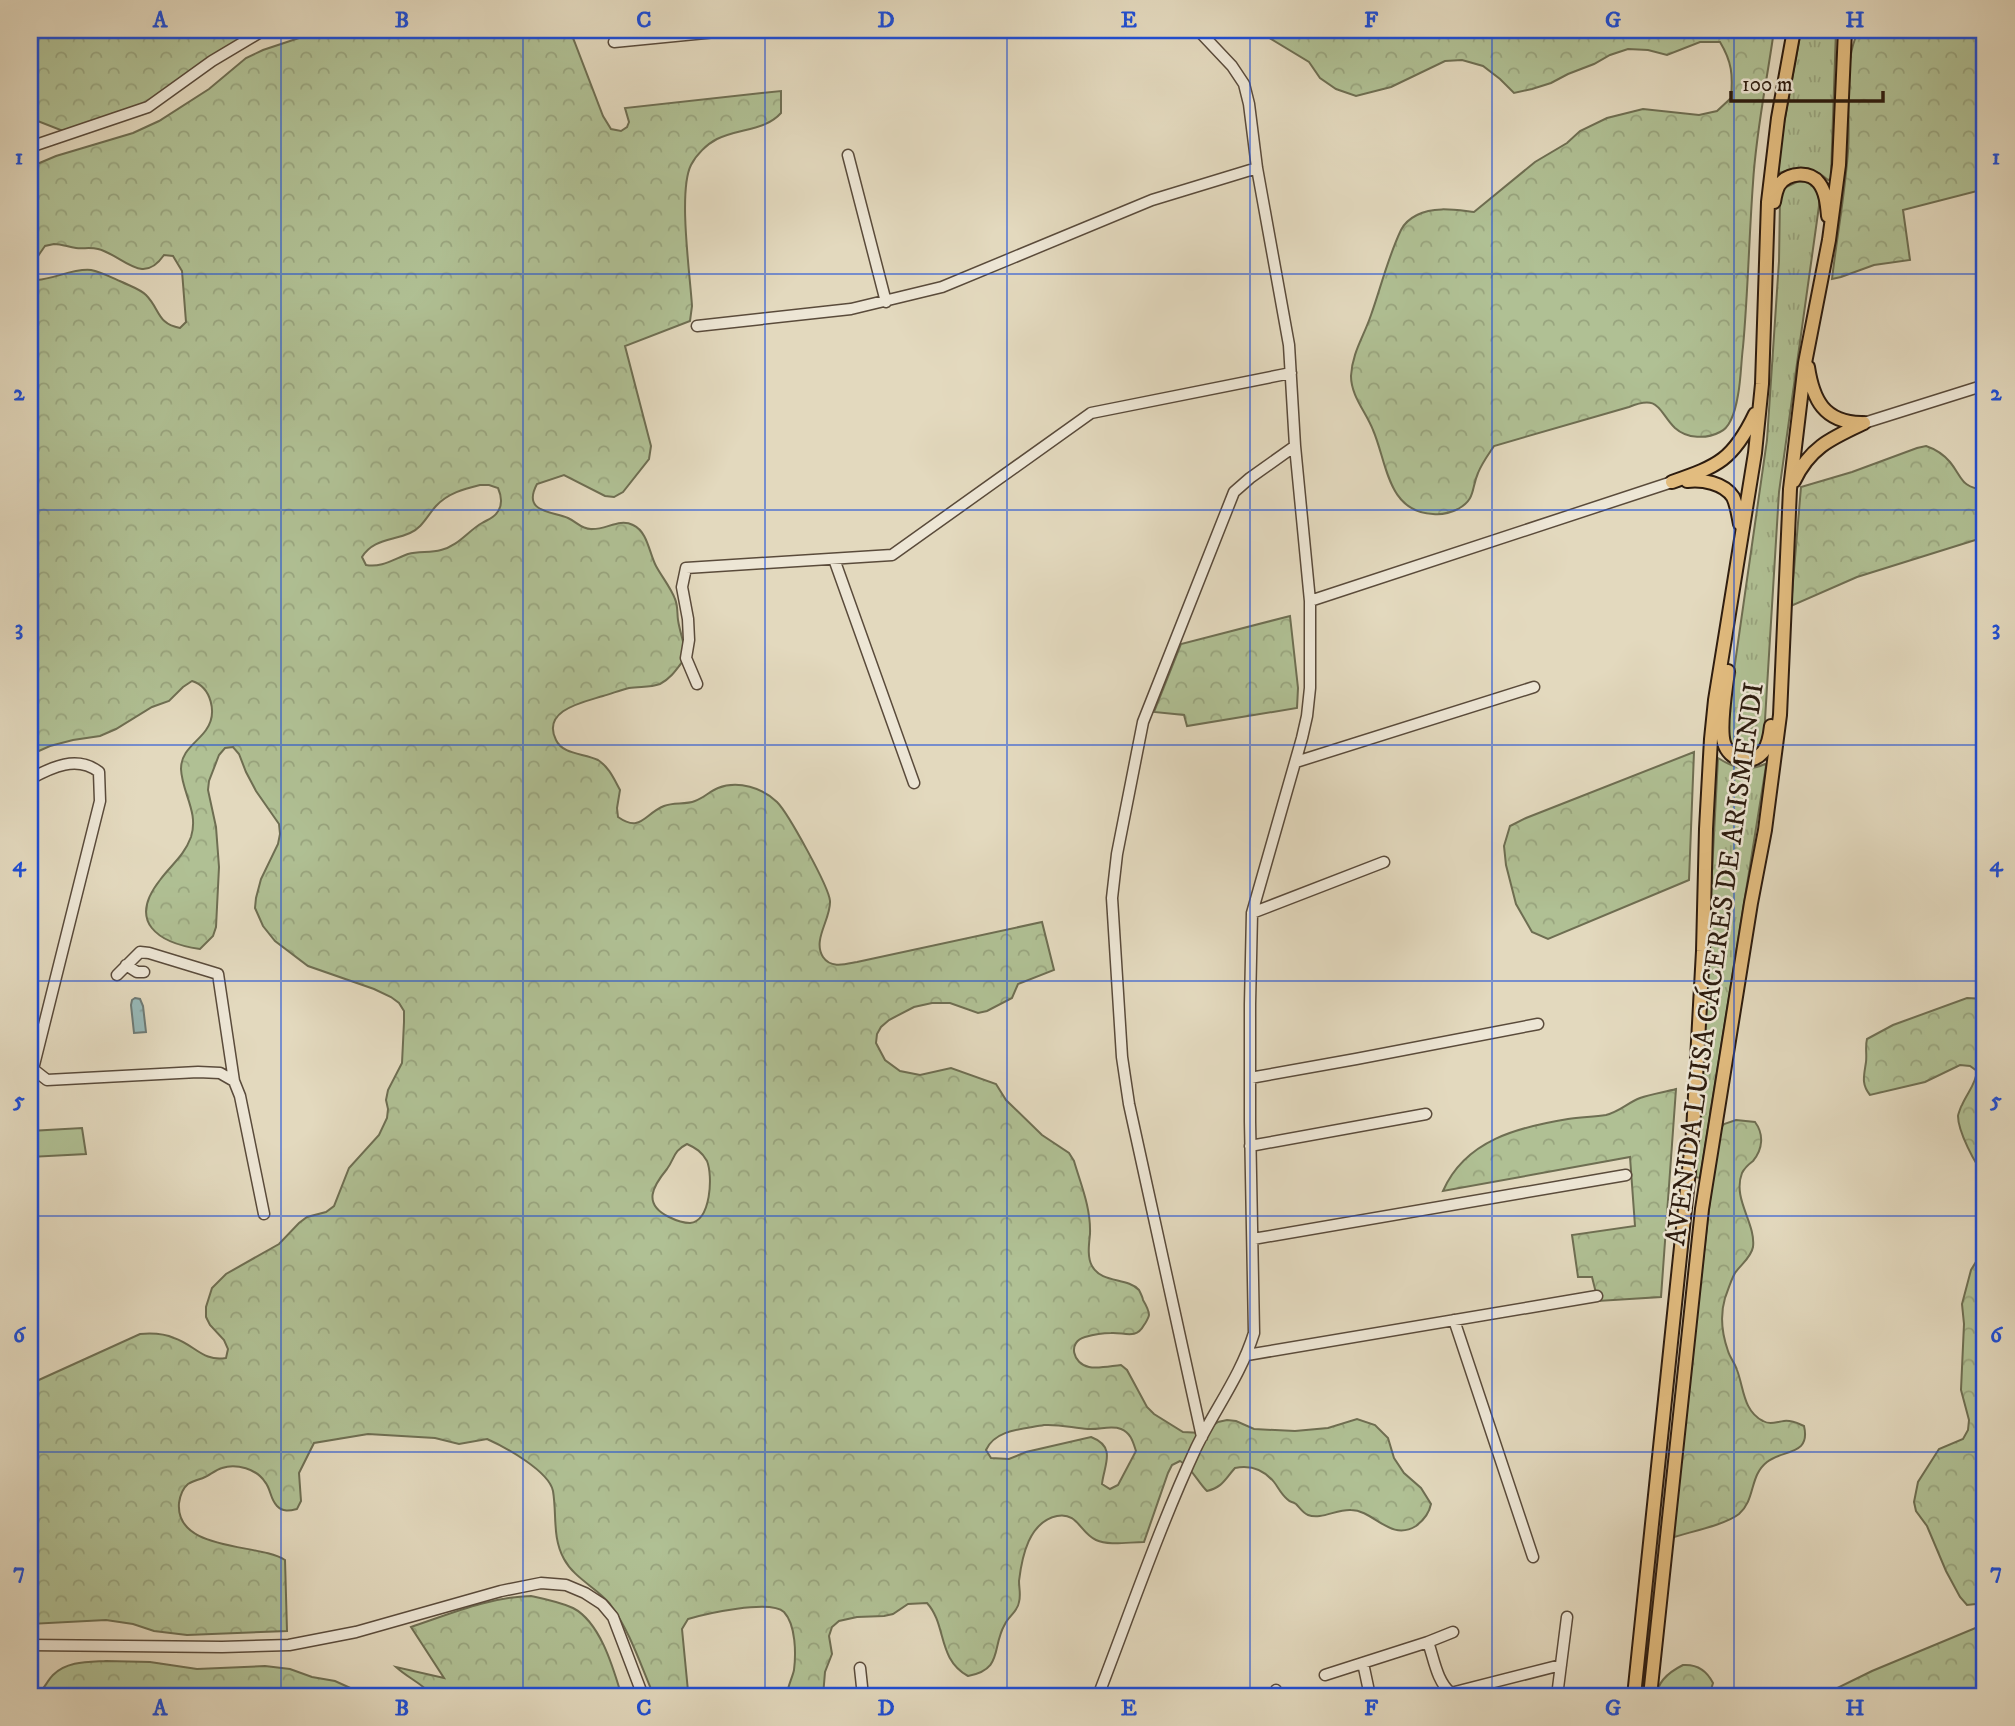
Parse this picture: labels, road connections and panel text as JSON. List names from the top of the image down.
{
  "streets": {
    "main road": ["AVENIDA LUISA CÁCERES DE ARISMENDI"]
  },
  "scale_bar": "100 m",
  "grid": {
    "columns": [
      "A",
      "B",
      "C",
      "D",
      "E",
      "F",
      "G",
      "H"
    ],
    "rows": [
      "1",
      "2",
      "3",
      "4",
      "5",
      "6",
      "7"
    ]
  }
}
